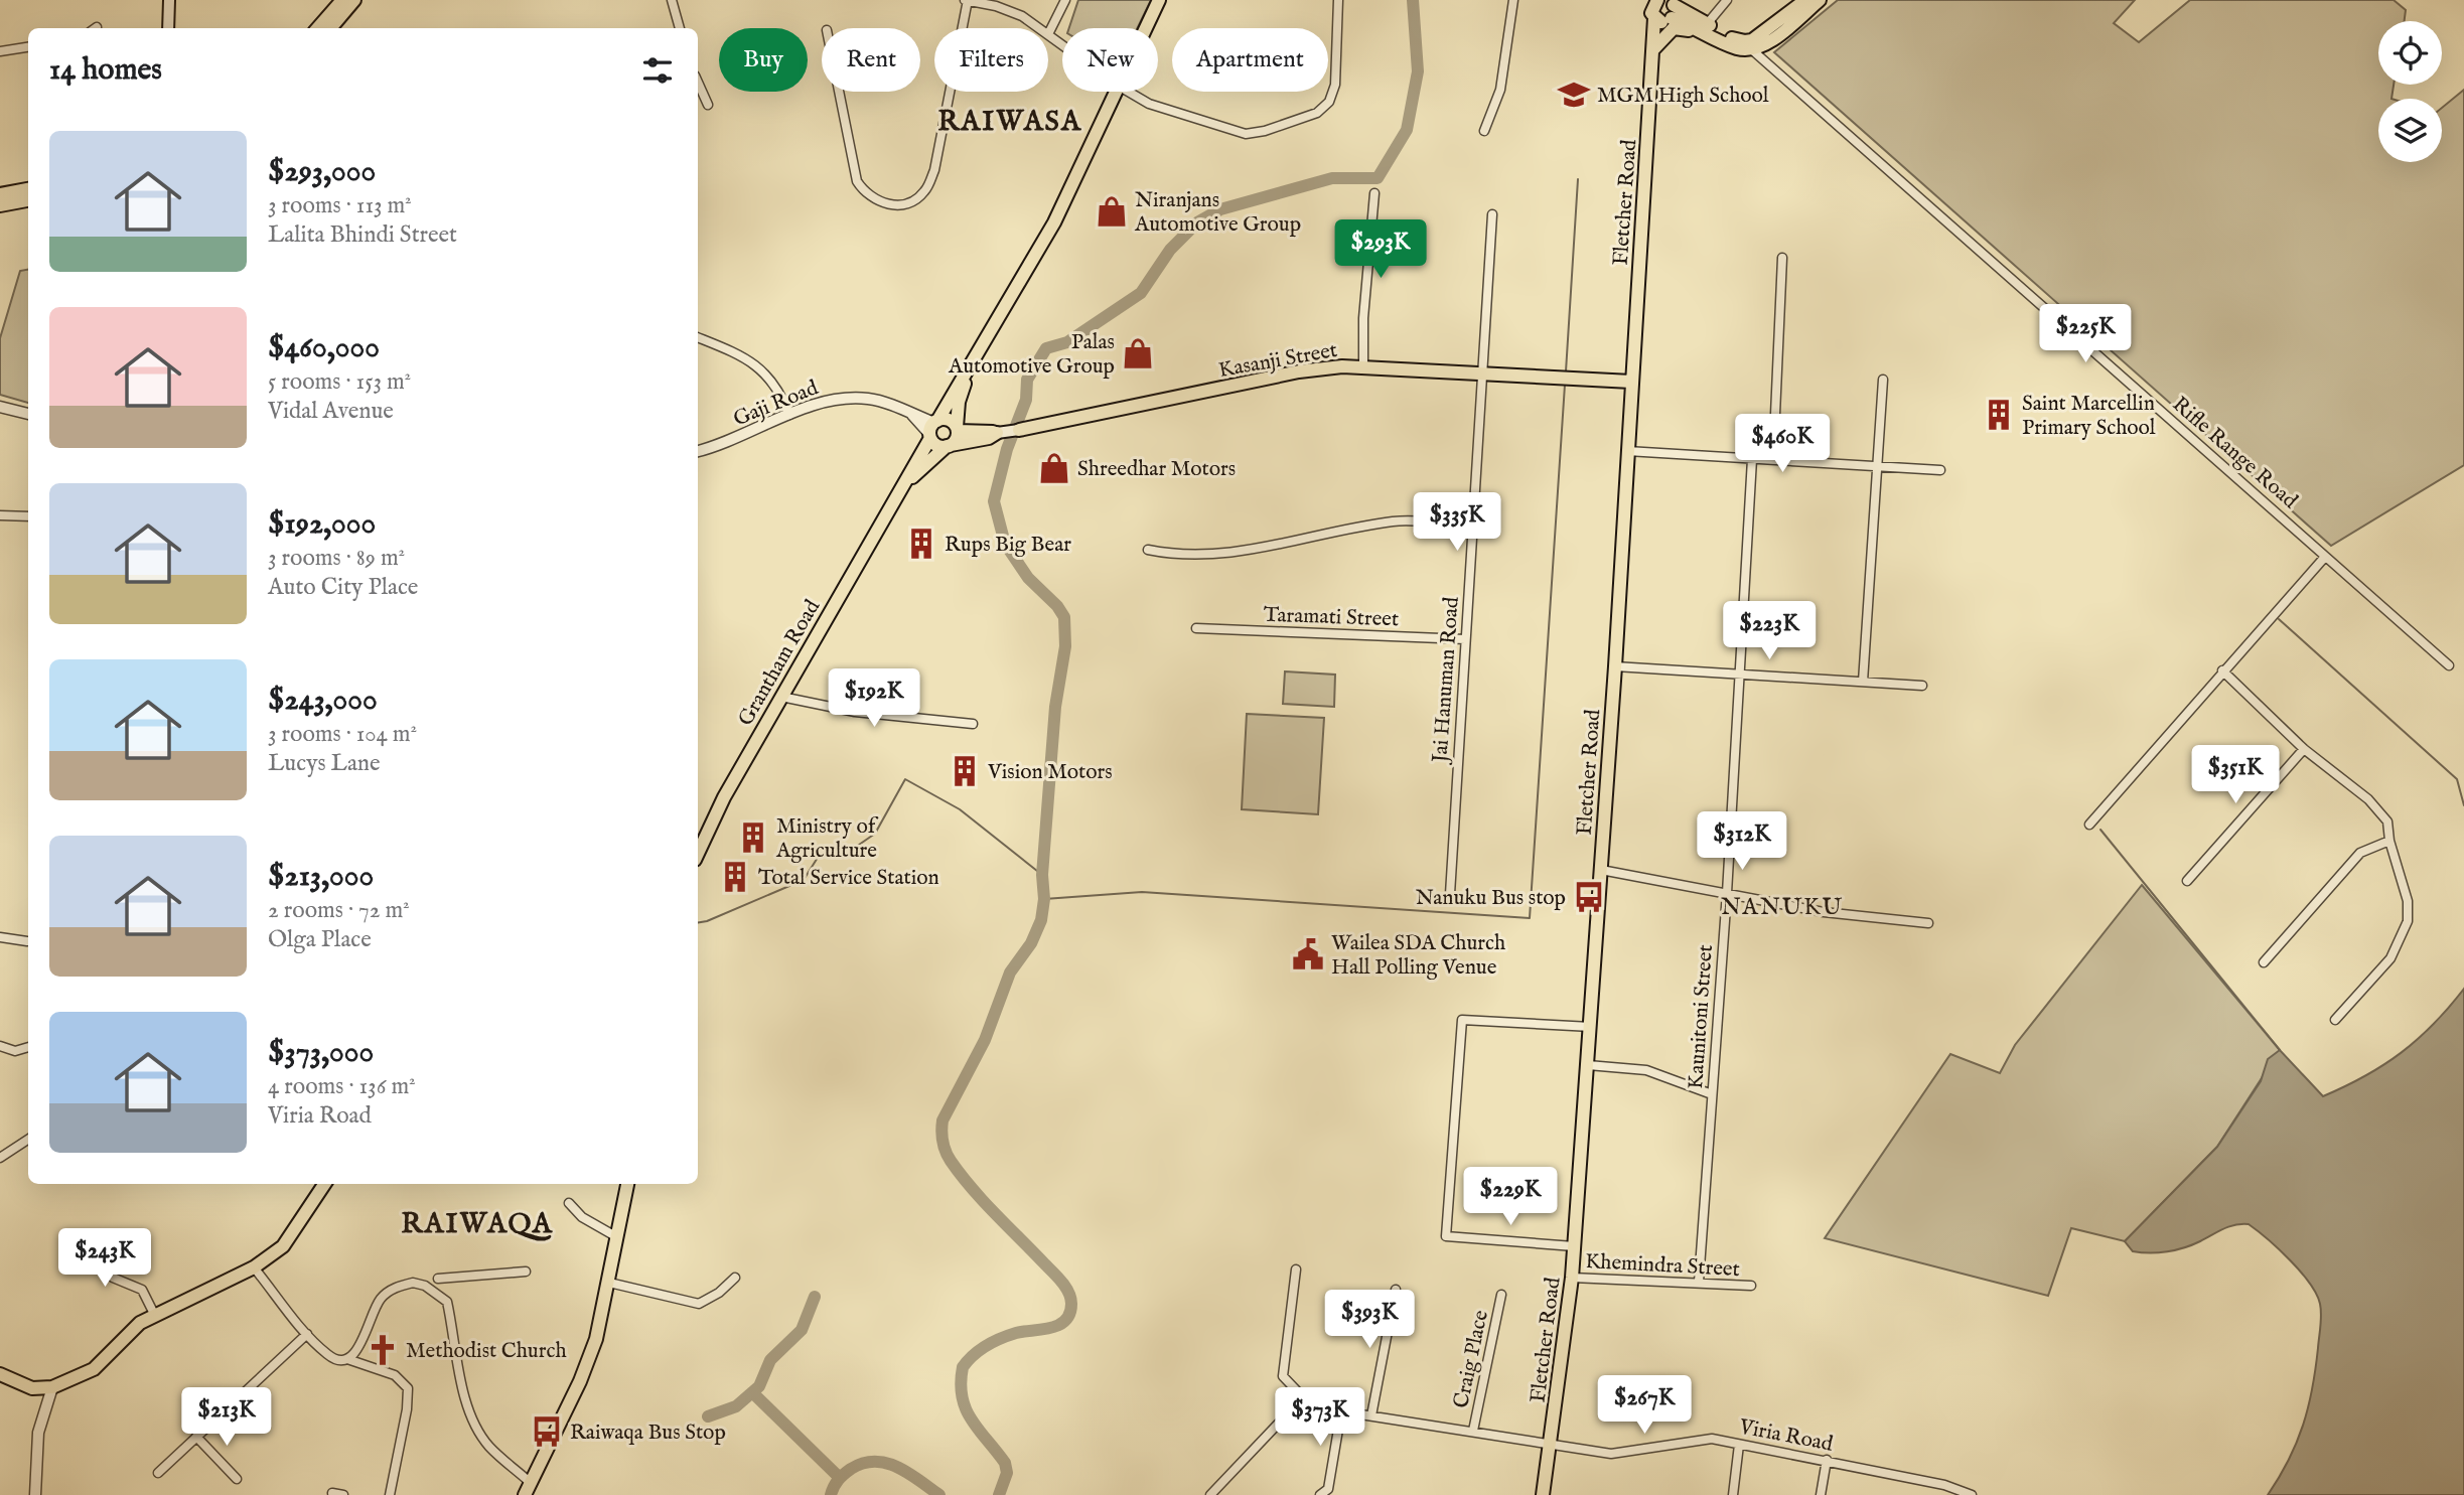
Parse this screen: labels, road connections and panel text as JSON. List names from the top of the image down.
{
  "streets": {
    "main road": ["Fletcher Road", "Kasanji Street", "Grantham Road"],
    "street": [
      "Gaji Road",
      "Rifle Range Road",
      "Taramati Street",
      "Jai Hanuman Road",
      "Kaunitoni Street",
      "Khemindra Street",
      "Craig Place",
      "Viria Road"
    ]
  },
  "crossings": [
    ["Fletcher Road", "Kasanji Street"],
    ["Fletcher Road", "Khemindra Street"],
    ["Fletcher Road", "Viria Road"],
    ["Kasanji Street", "Gaji Road"],
    ["Kasanji Street", "Grantham Road"],
    ["Kasanji Street", "Jai Hanuman Road"],
    ["Gaji Road", "Grantham Road"],
    ["Taramati Street", "Jai Hanuman Road"],
    ["Kaunitoni Street", "Khemindra Street"],
    ["Craig Place", "Viria Road"]
  ],
  "districts": ["RAIWASA", "NANUKU", "RAIWAQA"],
  "places": {
    "school or university": ["MGM High School"],
    "shop": ["Niranjans Automotive Group", "Palas Automotive Group", "Shreedhar Motors"],
    "building": [
      "Saint Marcellin Primary School",
      "Rups Big Bear",
      "Vision Motors",
      "Ministry of Agriculture",
      "Total Service Station"
    ],
    "bus stop": ["Nanuku Bus stop", "Raiwaqa Bus Stop"],
    "public building": ["Wailea SDA Church Hall Polling Venue"],
    "church": ["Methodist Church"]
  },
  "page": {
    "chip": [
      "Buy",
      "Rent",
      "Filters",
      "New",
      "Apartment"
    ],
    "heading": "14 homes",
    "list": [
      {
        "name": "$293,000",
        "note": "3 rooms · 113 m² · Lalita Bhindi Street"
      },
      {
        "name": "$460,000",
        "note": "5 rooms · 153 m² · Vidal Avenue"
      },
      {
        "name": "$192,000",
        "note": "3 rooms · 89 m² · Auto City Place"
      },
      {
        "name": "$243,000",
        "note": "3 rooms · 104 m² · Lucys Lane"
      },
      {
        "name": "$213,000",
        "note": "2 rooms · 72 m² · Olga Place"
      },
      {
        "name": "$373,000",
        "note": "4 rooms · 136 m² · Viria Road"
      }
    ],
    "price": [
      "$293K",
      "$225K",
      "$460K",
      "$335K",
      "$223K",
      "$192K",
      "$351K",
      "$312K",
      "$229K",
      "$243K",
      "$393K",
      "$267K",
      "$213K",
      "$373K"
    ]
  }
}
